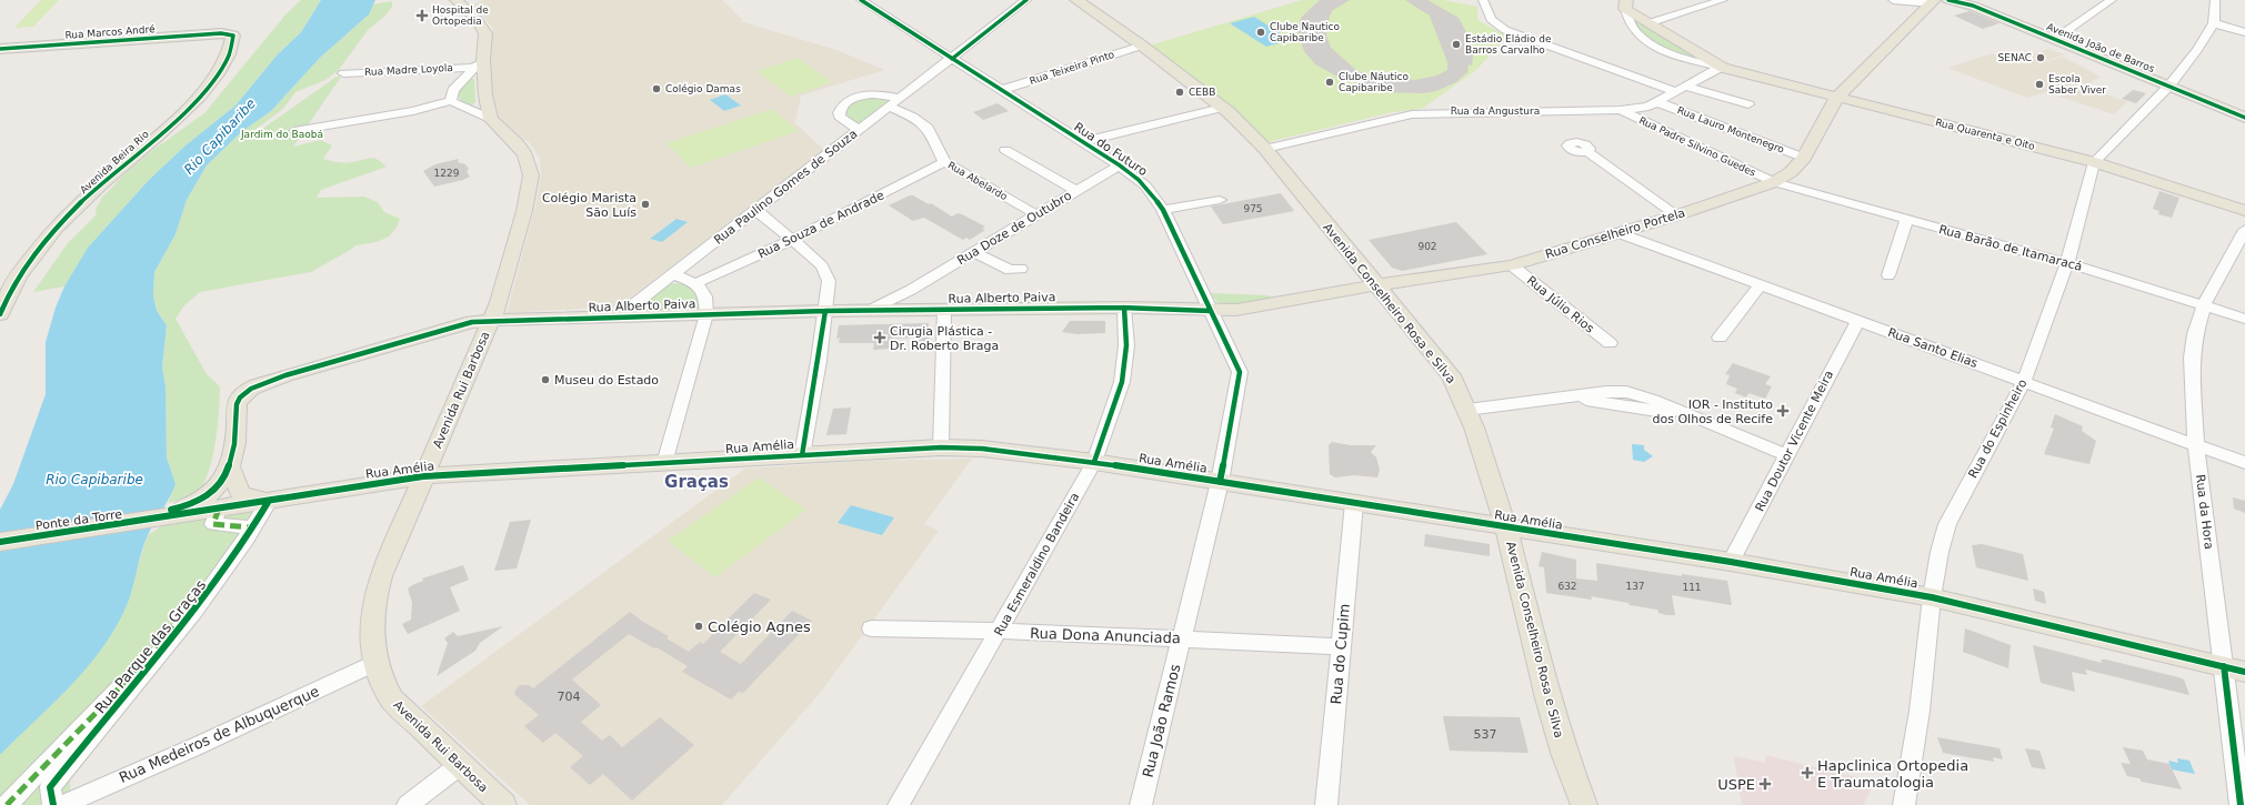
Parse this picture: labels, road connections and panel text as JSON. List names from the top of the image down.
{
  "streets": {
    "main road": [
      "Rua Marcos André",
      "Avenida João de Barros",
      "Rua Quarenta e Oito",
      "Avenida Beira Rio",
      "Rua Conselheiro Portela",
      "Rua Alberto Paiva",
      "Avenida Conselheiro Rosa e Silva",
      "Avenida Rui Barbosa",
      "Rua Amélia",
      "Ponte da Torre"
    ],
    "street": [
      "Rua Teixeira Pinto",
      "Rua Madre Loyola",
      "Rua da Angustura",
      "Rua Lauro Montenegro",
      "Rua Padre Silvino Guedes",
      "Rua do Futuro",
      "Rua Abelardo",
      "Rua Paulino Gomes de Souza",
      "Rua Souza de Andrade",
      "Rua Doze de Outubro",
      "Rua Barão de Itamaracá",
      "Rua Júlio Rios",
      "Rua Santo Elias",
      "Rua do Espinheiro",
      "Rua Doutor Vicente Meira",
      "Rua da Hora",
      "Rua Esmeraldino Bandeira",
      "Rua Dona Anunciada",
      "Rua Parque das Graças",
      "Rua do Cupim",
      "Rua João Ramos",
      "Rua Medeiros de Albuquerque"
    ]
  },
  "crossings": [
    ["Rua Marcos André", "Avenida Beira Rio"],
    ["Avenida João de Barros", "Rua do Espinheiro"],
    ["Rua Teixeira Pinto", "Rua do Futuro"],
    ["Rua Teixeira Pinto", "Avenida Conselheiro Rosa e Silva"],
    ["Rua da Angustura", "Rua Lauro Montenegro"],
    ["Rua da Angustura", "Rua Quarenta e Oito"],
    ["Rua da Angustura", "Rua Padre Silvino Guedes"],
    ["Rua da Angustura", "Avenida Conselheiro Rosa e Silva"],
    ["Rua Lauro Montenegro", "Rua Conselheiro Portela"],
    ["Rua Quarenta e Oito", "Rua Conselheiro Portela"],
    ["Rua Quarenta e Oito", "Rua do Espinheiro"],
    ["Rua Padre Silvino Guedes", "Rua Conselheiro Portela"],
    ["Rua Padre Silvino Guedes", "Rua Barão de Itamaracá"],
    ["Rua do Futuro", "Rua Paulino Gomes de Souza"],
    ["Rua do Futuro", "Rua Doze de Outubro"],
    ["Rua do Futuro", "Rua Conselheiro Portela"],
    ["Rua do Futuro", "Rua Alberto Paiva"],
    ["Rua do Futuro", "Rua Amélia"],
    ["Rua do Futuro", "Rua João Ramos"],
    ["Rua Abelardo", "Rua Paulino Gomes de Souza"],
    ["Rua Abelardo", "Rua Souza de Andrade"],
    ["Rua Abelardo", "Rua Doze de Outubro"],
    ["Rua Paulino Gomes de Souza", "Rua Alberto Paiva"],
    ["Rua Doze de Outubro", "Rua Alberto Paiva"],
    ["Rua Conselheiro Portela", "Rua Barão de Itamaracá"],
    ["Rua Conselheiro Portela", "Rua Alberto Paiva"],
    ["Rua Conselheiro Portela", "Avenida Conselheiro Rosa e Silva"],
    ["Rua Conselheiro Portela", "Rua Júlio Rios"],
    ["Rua Conselheiro Portela", "Rua Santo Elias"],
    ["Rua Barão de Itamaracá", "Rua do Espinheiro"],
    ["Rua Barão de Itamaracá", "Rua da Hora"],
    ["Rua Alberto Paiva", "Avenida Rui Barbosa"],
    ["Rua Alberto Paiva", "Rua Amélia"],
    ["Rua Alberto Paiva", "Ponte da Torre"],
    ["Rua Alberto Paiva", "Rua Esmeraldino Bandeira"],
    ["Avenida Conselheiro Rosa e Silva", "Rua Amélia"],
    ["Rua Santo Elias", "Rua do Espinheiro"],
    ["Rua Santo Elias", "Rua Doutor Vicente Meira"],
    ["Rua Santo Elias", "Rua da Hora"],
    ["Avenida Rui Barbosa", "Rua Amélia"],
    ["Avenida Rui Barbosa", "Rua Medeiros de Albuquerque"],
    ["Rua do Espinheiro", "Rua Amélia"],
    ["Rua Doutor Vicente Meira", "Rua Amélia"],
    ["Rua Amélia", "Rua da Hora"],
    ["Rua Amélia", "Ponte da Torre"],
    ["Rua Amélia", "Rua Esmeraldino Bandeira"],
    ["Rua Amélia", "Rua Parque das Graças"],
    ["Rua Amélia", "Rua do Cupim"],
    ["Rua Amélia", "Rua João Ramos"],
    ["Rua Esmeraldino Bandeira", "Rua Dona Anunciada"],
    ["Rua Dona Anunciada", "Rua do Cupim"],
    ["Rua Dona Anunciada", "Rua João Ramos"]
  ],
  "districts": ["Graças"],
  "water": ["Rio Capibaribe"],
  "parks": ["Jardim do Baobá"],
  "places": {
    "health": [
      "Hospital de Ortopedia",
      "Cirugia Plástica - Dr. Roberto Braga",
      "IOR - Instituto dos Olhos de Recife",
      "Hapclinica Ortopedia E Traumatologia",
      "USPE"
    ],
    "other": [
      "Clube Nautico Capibaribe",
      "Estádio Eládio de Barros Carvalho",
      "SENAC",
      "Clube Náutico Capibaribe",
      "Escola Saber Viver",
      "Colégio Damas",
      "CEBB",
      "Colégio Marista São Luís",
      "Museu do Estado",
      "Colégio Agnes"
    ]
  },
  "house_numbers": [
    "1229",
    "975",
    "902",
    "632",
    "137",
    "111",
    "704",
    "537"
  ]
}
